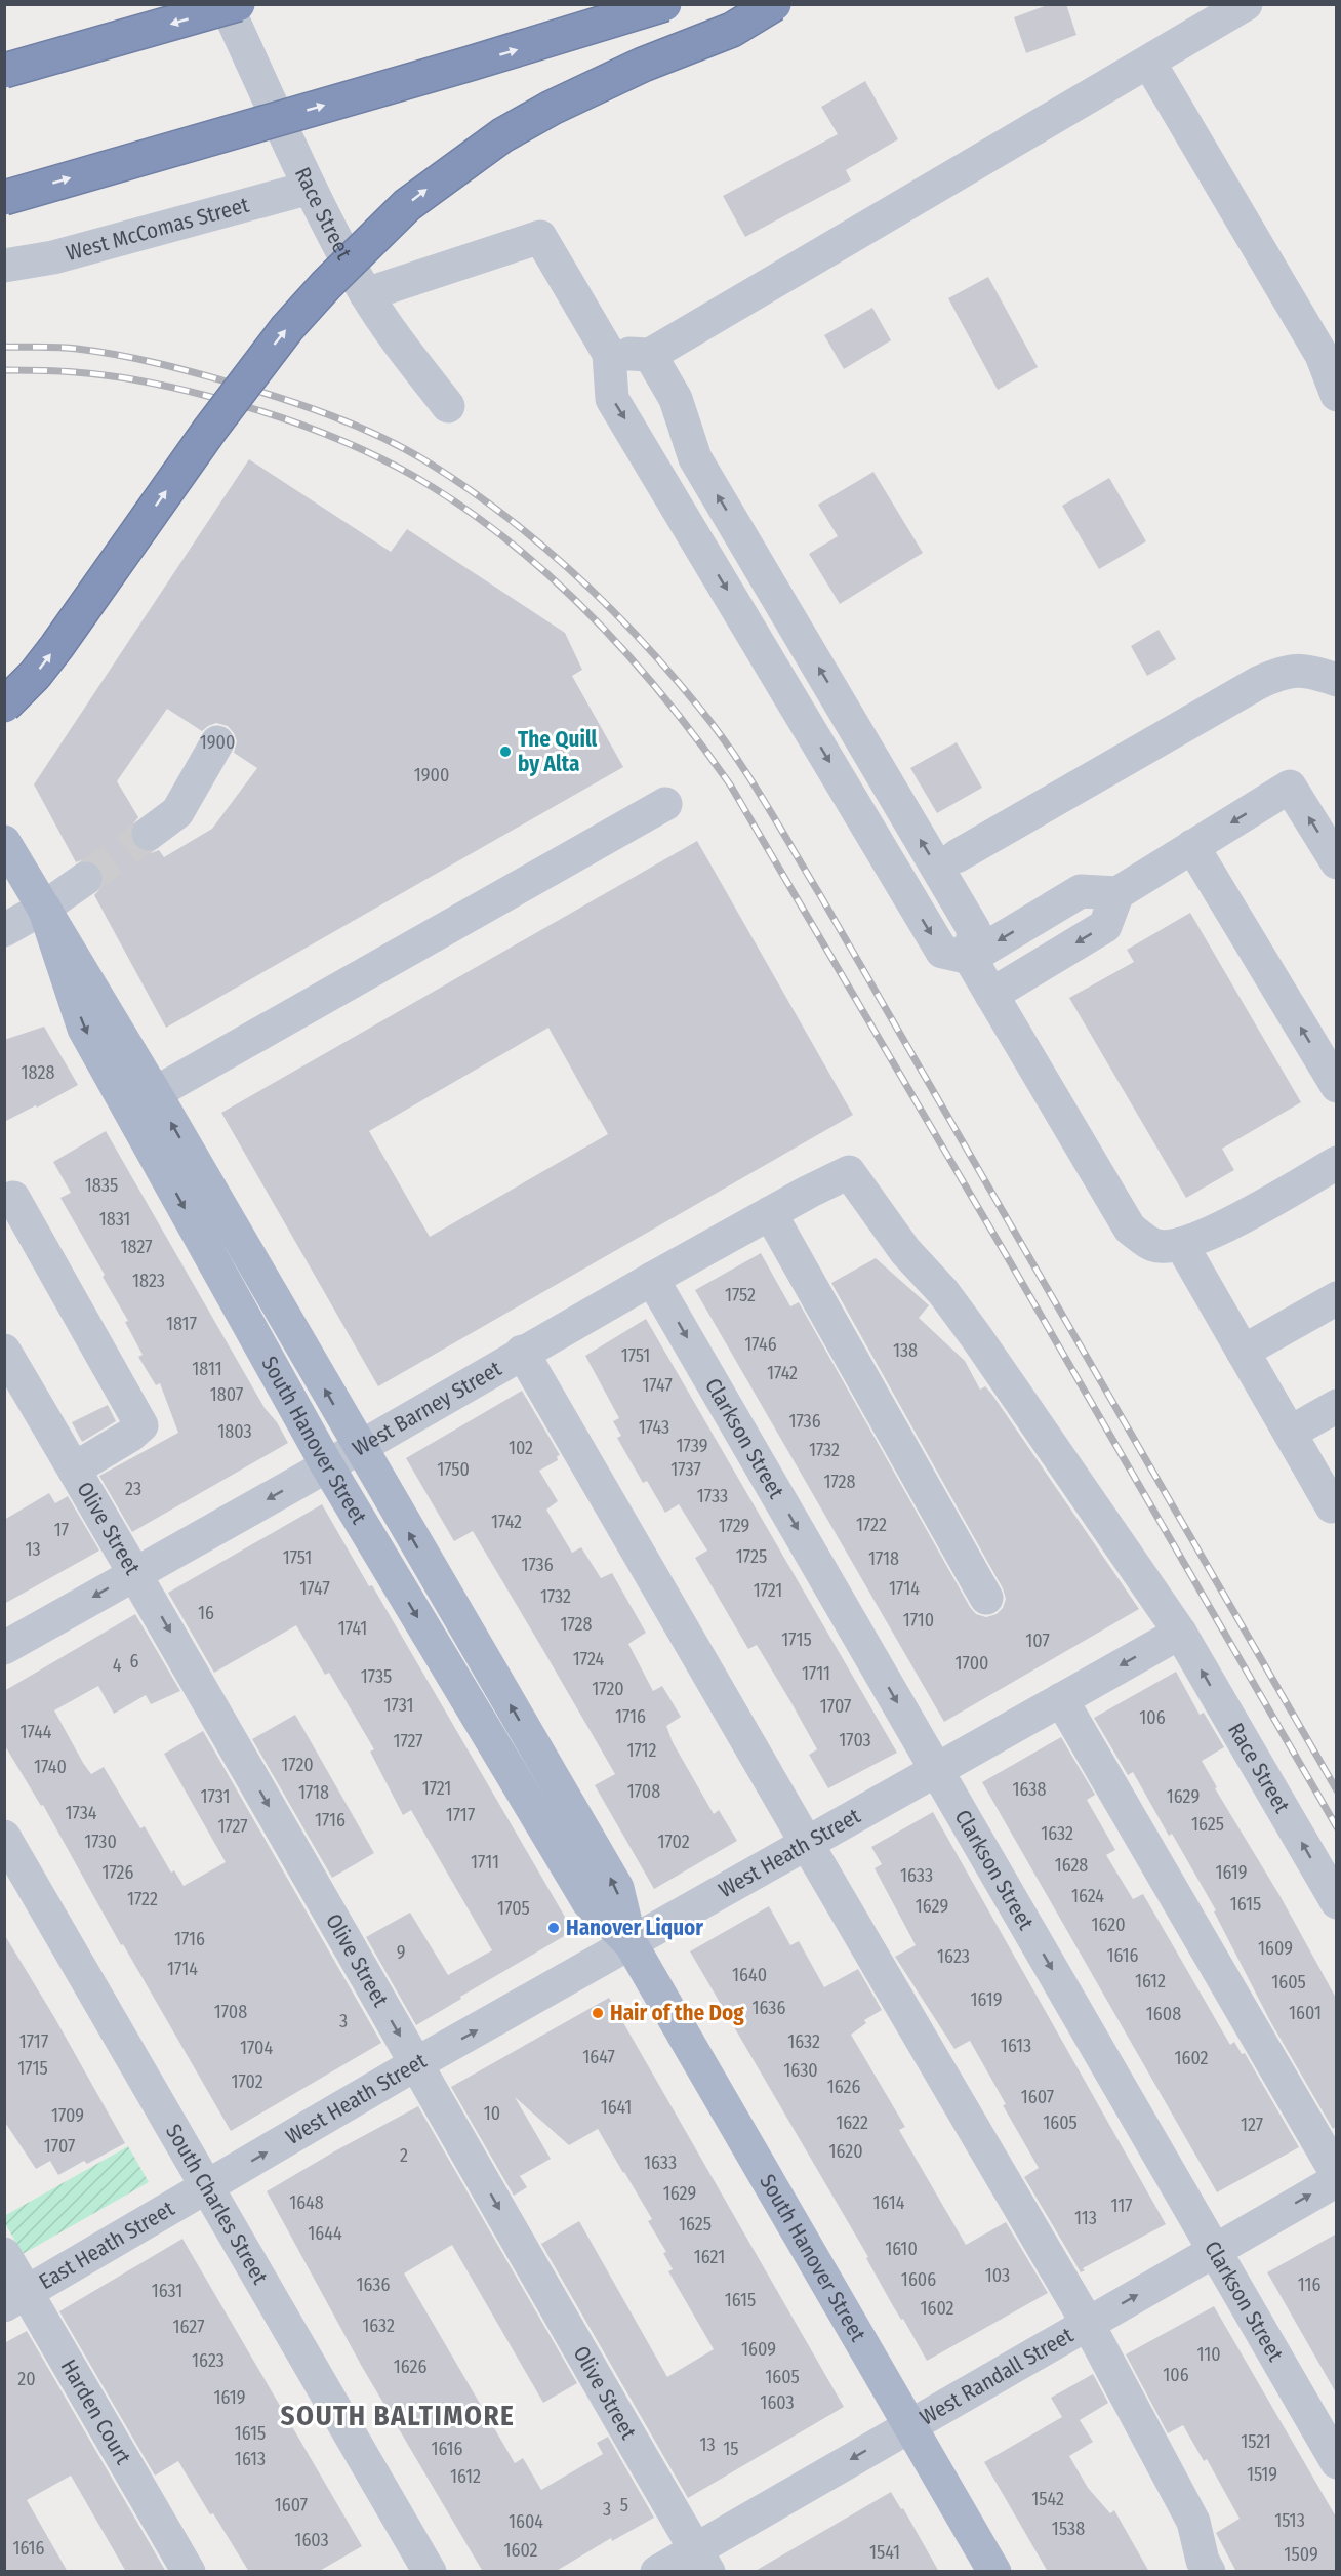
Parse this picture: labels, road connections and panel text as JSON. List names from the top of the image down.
{
  "streets": {
    "main road": ["South Hanover Street"],
    "street": [
      "Race Street",
      "West McComas Street",
      "West Barney Street",
      "Clarkson Street",
      "Olive Street",
      "West Heath Street",
      "South Charles Street",
      "East Heath Street",
      "West Randall Street",
      "Harden Court"
    ]
  },
  "crossings": [
    ["Race Street", "West McComas Street"],
    ["Race Street", "West Barney Street"],
    ["Race Street", "West Heath Street"],
    ["West Barney Street", "South Hanover Street"],
    ["West Barney Street", "Clarkson Street"],
    ["West Barney Street", "Olive Street"],
    ["South Hanover Street", "West Heath Street"],
    ["South Hanover Street", "West Randall Street"],
    ["Clarkson Street", "West Heath Street"],
    ["Clarkson Street", "West Randall Street"],
    ["Olive Street", "West Heath Street"],
    ["Olive Street", "West Randall Street"],
    ["West Heath Street", "South Charles Street"],
    ["West Heath Street", "East Heath Street"],
    ["South Charles Street", "East Heath Street"],
    ["East Heath Street", "Harden Court"]
  ],
  "one_way": ["West Barney Street", "Olive Street"],
  "districts": ["SOUTH BALTIMORE"],
  "places": ["The Quill by Alta", "Hanover Liquor", "Hair of the Dog"],
  "house_numbers": [
    "1900",
    "1900",
    "1828",
    "1835",
    "1831",
    "1827",
    "1823",
    "1752",
    "1817",
    "1746",
    "138",
    "1751",
    "1811",
    "1742",
    "1747",
    "1807",
    "1736",
    "1743",
    "1803",
    "1739",
    "102",
    "1732",
    "1750",
    "1737",
    "1728",
    "23",
    "1733",
    "1742",
    "1722",
    "1729",
    "17",
    "13",
    "1725",
    "1751",
    "1718",
    "1736",
    "1747",
    "1714",
    "1721",
    "1732",
    "16",
    "1710",
    "1728",
    "1741",
    "1715",
    "107",
    "1724",
    "6",
    "1700",
    "4",
    "1711",
    "1735",
    "1720",
    "1731",
    "1707",
    "1716",
    "106",
    "1744",
    "1703",
    "1727",
    "1712",
    "1720",
    "1740",
    "1721",
    "1638",
    "1708",
    "1718",
    "1731",
    "1629",
    "1734",
    "1717",
    "1716",
    "1625",
    "1727",
    "1632",
    "1730",
    "1702",
    "1711",
    "1628",
    "1726",
    "1619",
    "1633",
    "1624",
    "1722",
    "1615",
    "1629",
    "1705",
    "1620",
    "1716",
    "1609",
    "9",
    "1616",
    "1623",
    "1714",
    "1640",
    "1612",
    "1605",
    "1619",
    "1636",
    "1708",
    "1601",
    "1608",
    "3",
    "1717",
    "1632",
    "1613",
    "1704",
    "1647",
    "1602",
    "1715",
    "1630",
    "1702",
    "1626",
    "1607",
    "1641",
    "10",
    "1709",
    "1622",
    "1605",
    "127",
    "1707",
    "1620",
    "2",
    "1633",
    "1629",
    "1648",
    "1614",
    "117",
    "113",
    "1625",
    "1644",
    "1610",
    "1621",
    "103",
    "1606",
    "1636",
    "116",
    "1631",
    "1615",
    "1602",
    "1632",
    "1627",
    "1609",
    "110",
    "1623",
    "1626",
    "106",
    "1605",
    "20",
    "1619",
    "1603",
    "1615",
    "1521",
    "13",
    "1616",
    "15",
    "1613",
    "1519",
    "1612",
    "1542",
    "1607",
    "5",
    "3",
    "1513",
    "1604",
    "1538",
    "1603",
    "1616",
    "1602",
    "1541",
    "1509"
  ]
}
